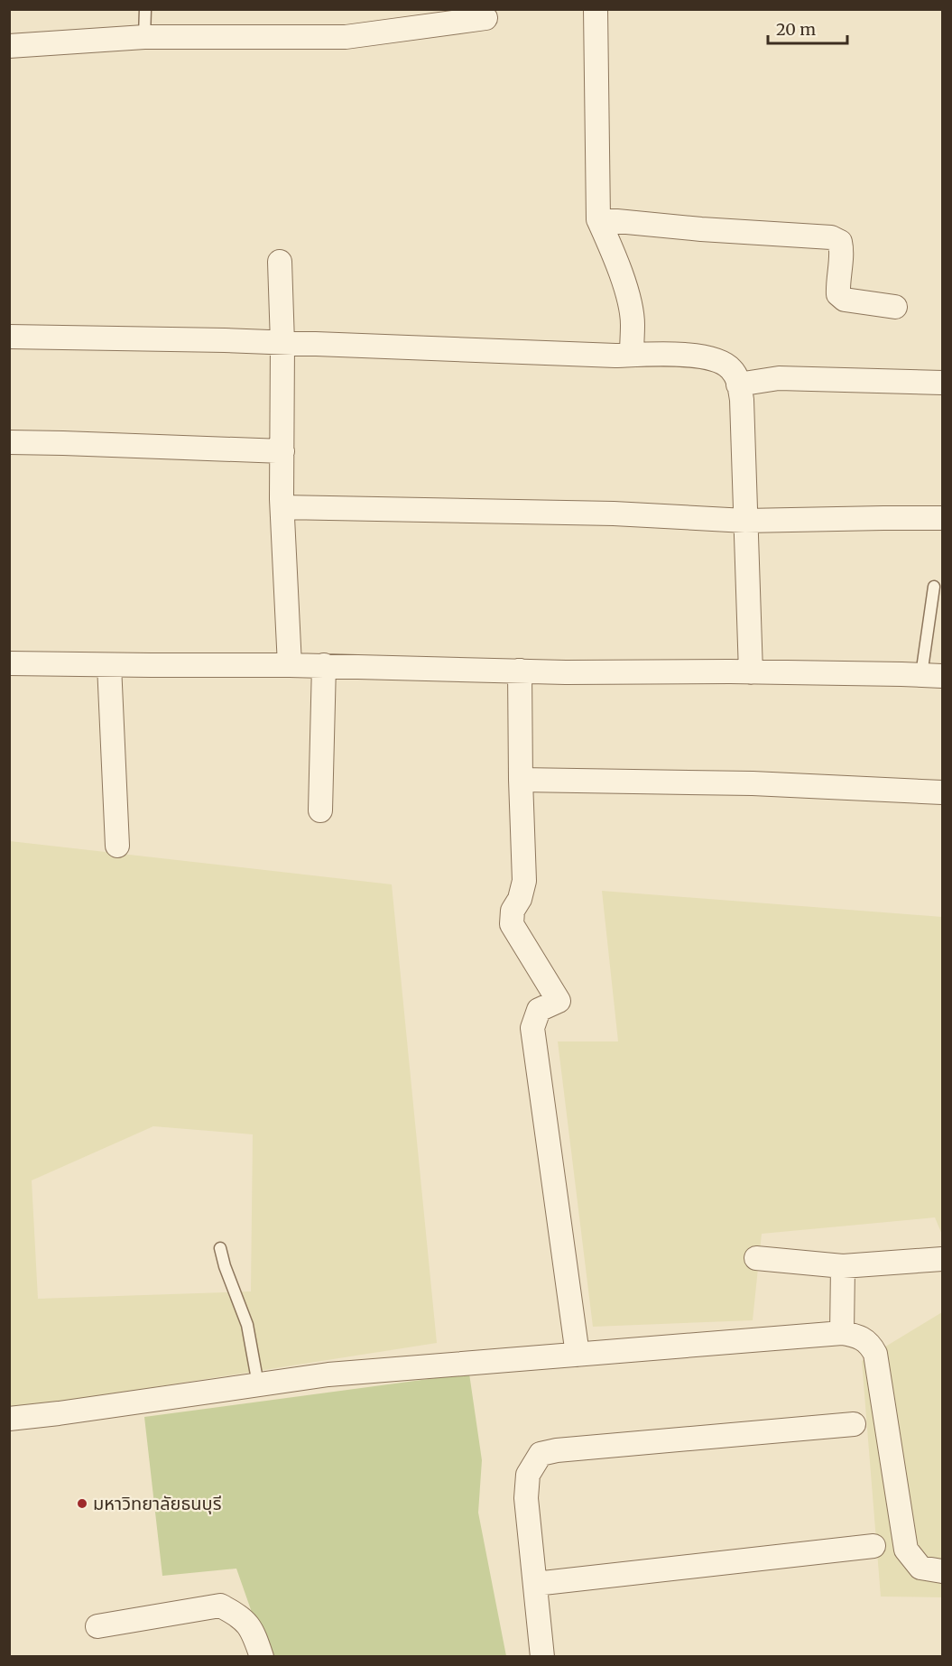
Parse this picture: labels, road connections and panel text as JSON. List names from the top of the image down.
{
  "places": ["มหาวิทยาลัยธนบุรี"],
  "scale_bar": "20 m"
}
